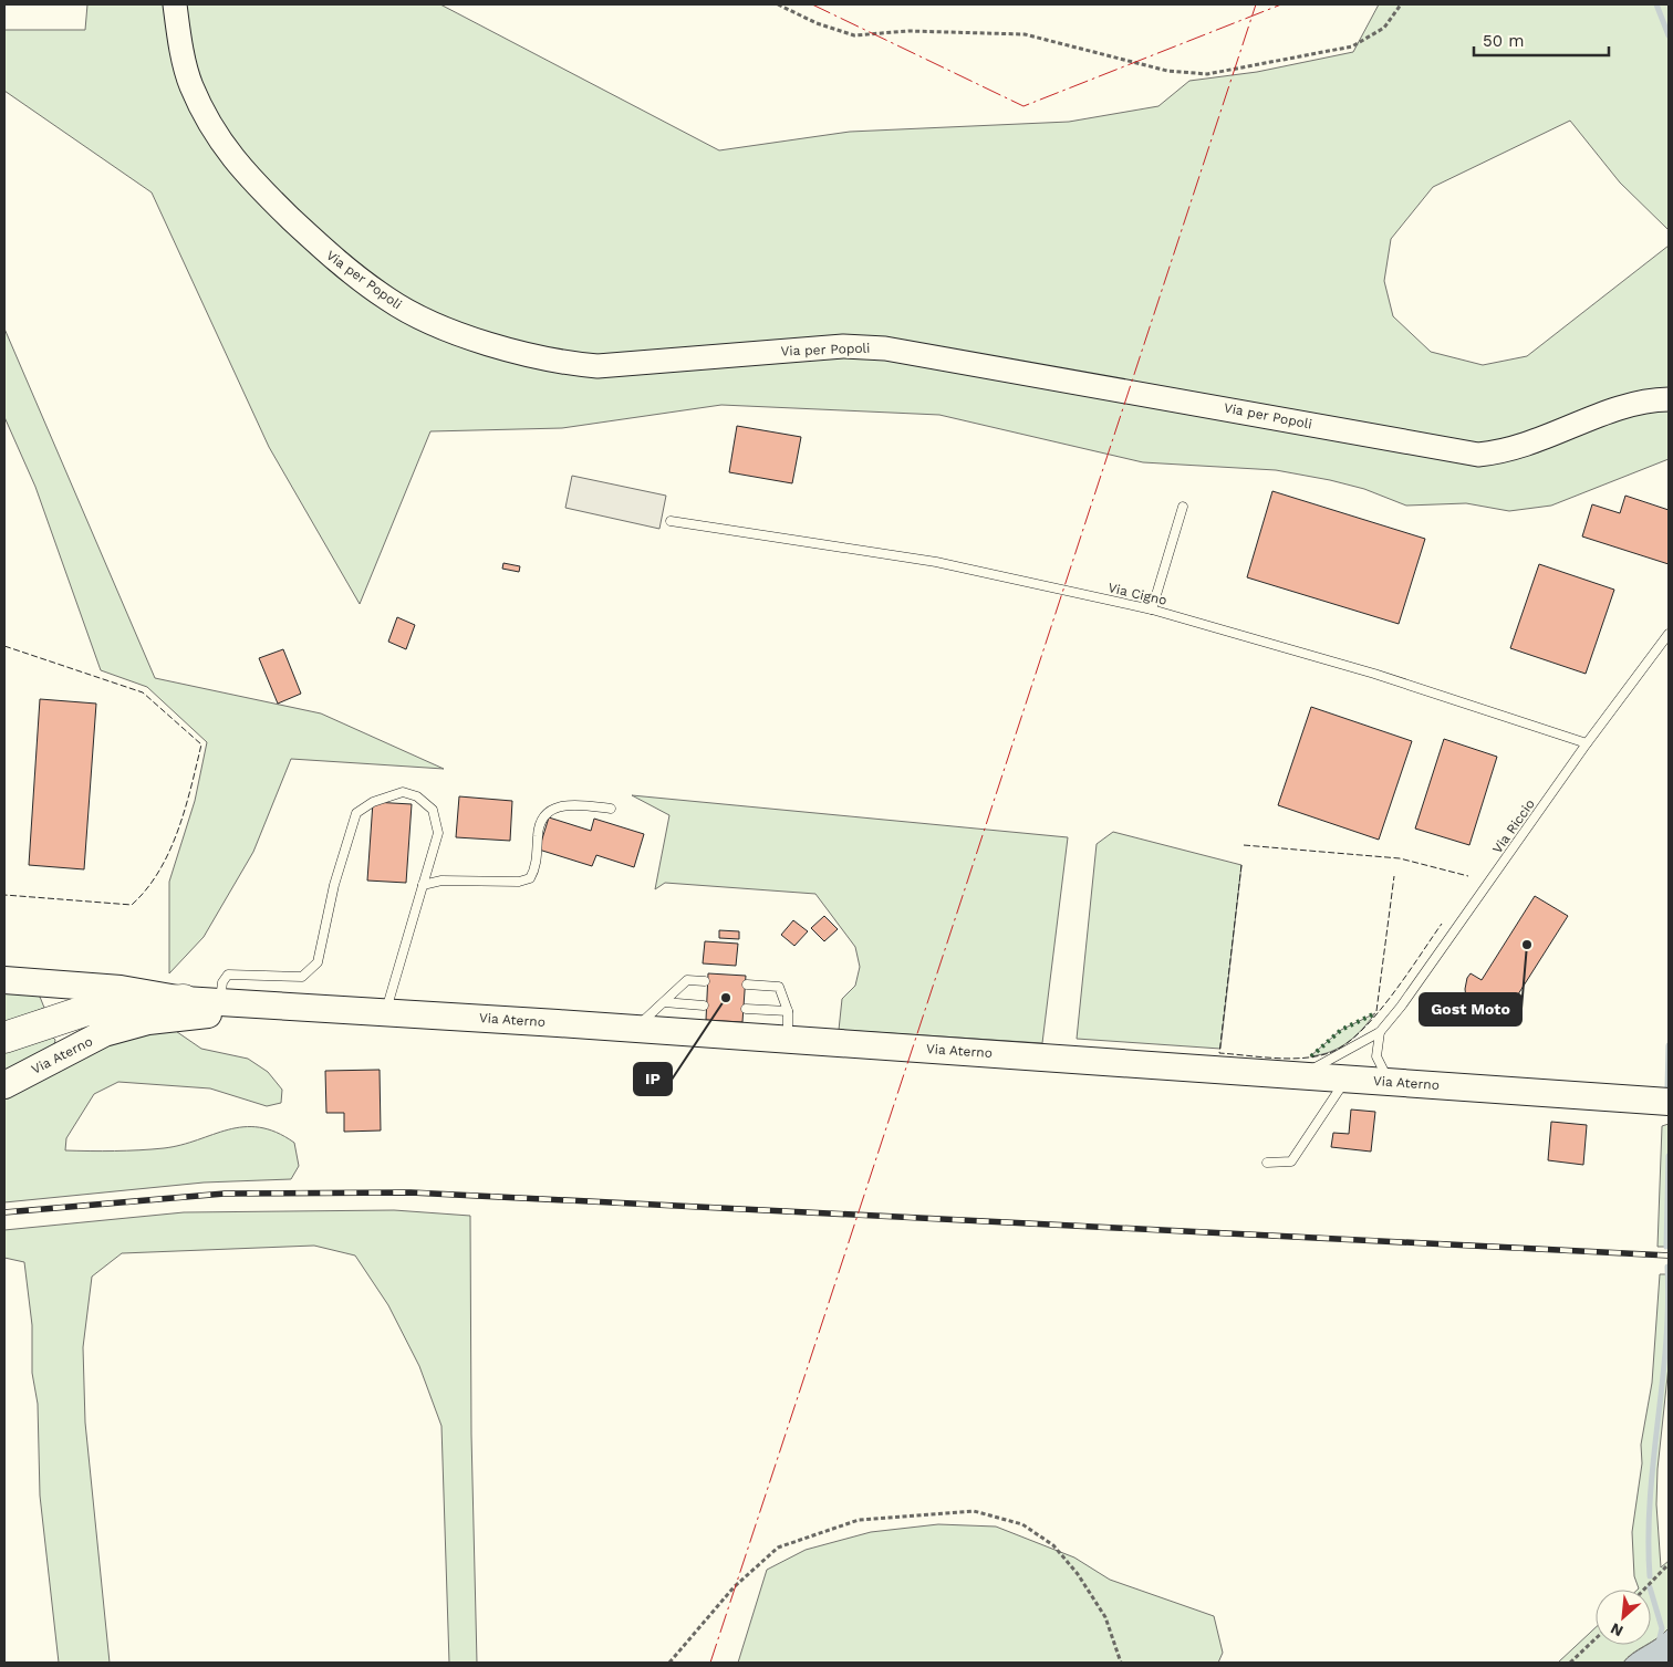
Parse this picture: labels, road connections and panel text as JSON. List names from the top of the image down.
{
  "streets": {
    "main road": ["Via per Popoli", "Via Aterno"],
    "lane": ["Via Cigno", "Via Riccio"]
  },
  "crossings": [
    ["Via Cigno", "Via Riccio"],
    ["Via Riccio", "Via Aterno"]
  ],
  "places": ["Gost Moto", "IP"],
  "scale_bar": "50 m",
  "north": "bottom left"
}
